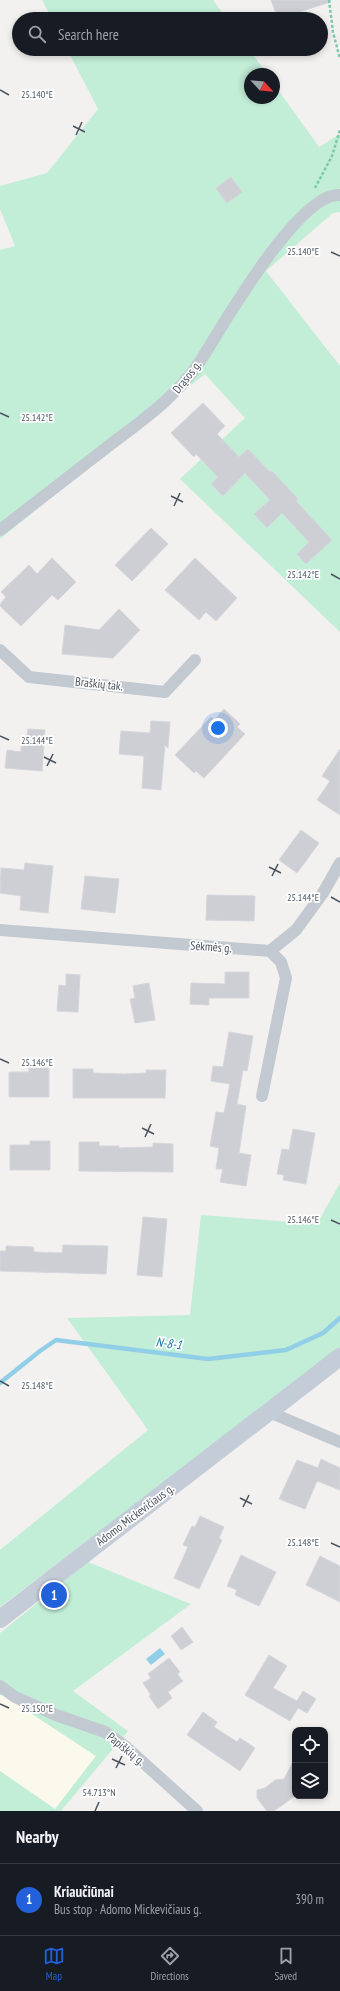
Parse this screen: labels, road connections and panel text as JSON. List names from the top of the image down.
{
  "streets": {
    "main road": ["Adomo Mickevičiaus g."],
    "street": [
      "Drąsos g.",
      "Braškių tak.",
      "Sėkmės g.",
      "Papiškių g."
    ]
  },
  "water": ["N-8-1"],
  "north": "bottom right",
  "page": {
    "search": "Search here",
    "pins": "1",
    "heading": "Nearby",
    "list": [
      {
        "mark": "1",
        "name": "Kriaučiūnai",
        "note": "Bus stop · Adomo Mickevičiaus g.",
        "value": "390 m"
      }
    ],
    "nav": ["Map", "Directions", "Saved"]
  },
  "coordinates": [
    "25.140°E",
    "25.142°E",
    "25.144°E",
    "25.146°E",
    "25.148°E",
    "25.150°E",
    "54.713°N"
  ]
}
